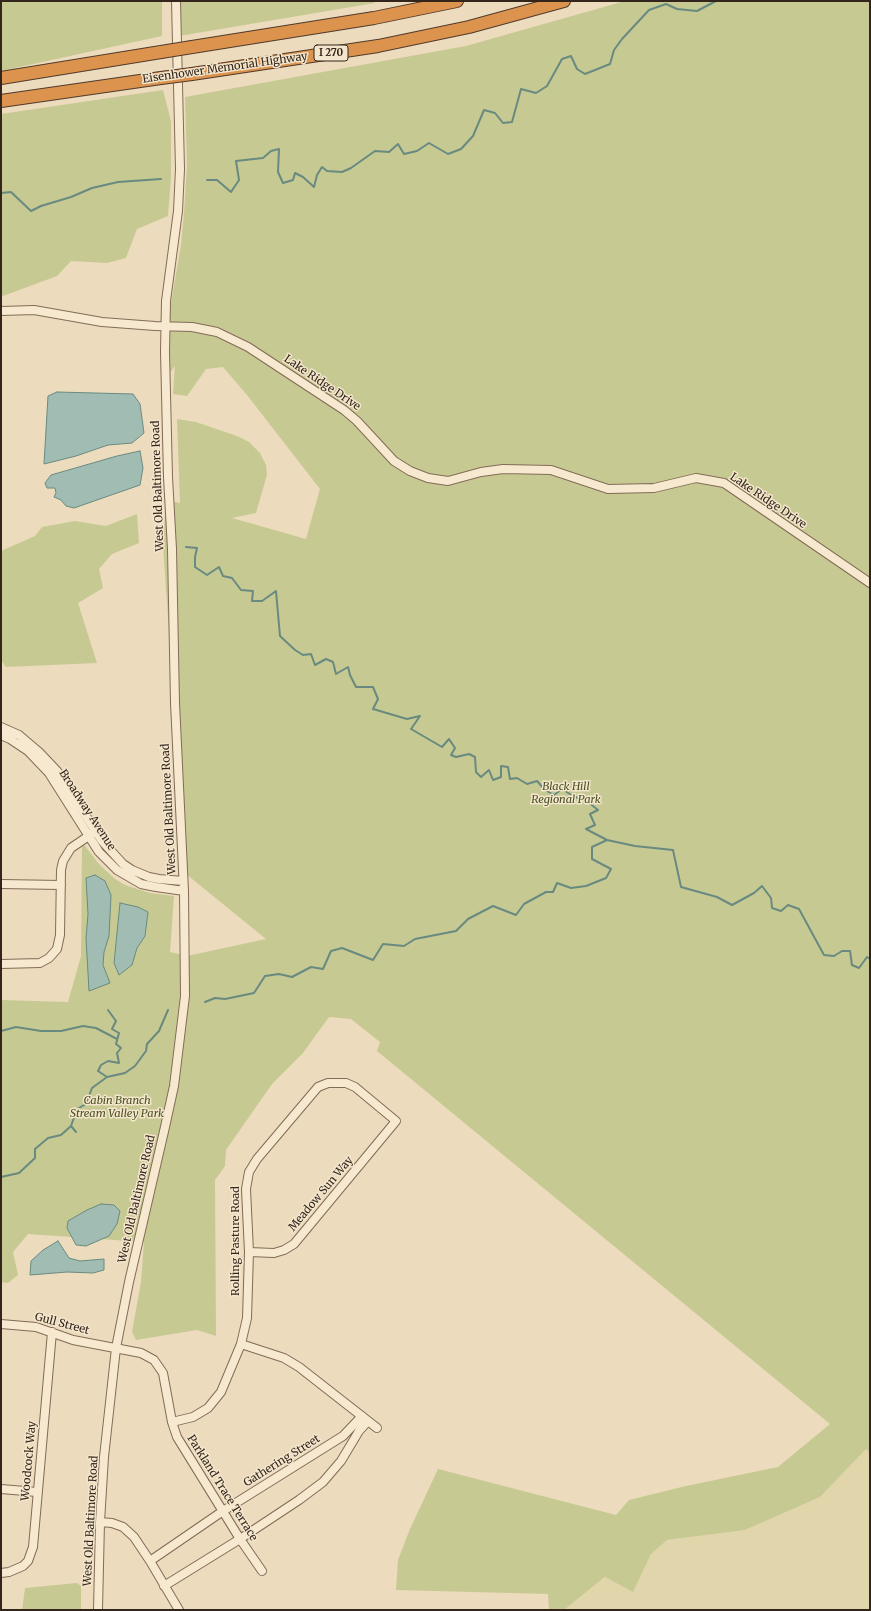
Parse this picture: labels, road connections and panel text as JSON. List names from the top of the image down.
{
  "streets": {
    "highway": ["I 270", "Eisenhower Memorial Highway"],
    "street": [
      "Lake Ridge Drive",
      "West Old Baltimore Road",
      "Broadway Avenue",
      "Meadow Sun Way",
      "Rolling Pasture Road",
      "Gull Street",
      "Woodcock Way",
      "Gathering Street",
      "Parkland Trace Terrace"
    ]
  },
  "crossings": [
    ["Lake Ridge Drive", "West Old Baltimore Road"],
    ["West Old Baltimore Road", "Broadway Avenue"],
    ["West Old Baltimore Road", "Gull Street"],
    ["West Old Baltimore Road", "Parkland Trace Terrace"],
    ["Meadow Sun Way", "Rolling Pasture Road"],
    ["Rolling Pasture Road", "Parkland Trace Terrace"],
    ["Gull Street", "Woodcock Way"],
    ["Gull Street", "Parkland Trace Terrace"],
    ["Gathering Street", "Parkland Trace Terrace"]
  ],
  "parks": ["Black Hill Regional Park", "Cabin Branch Stream Valley Park"]
}
